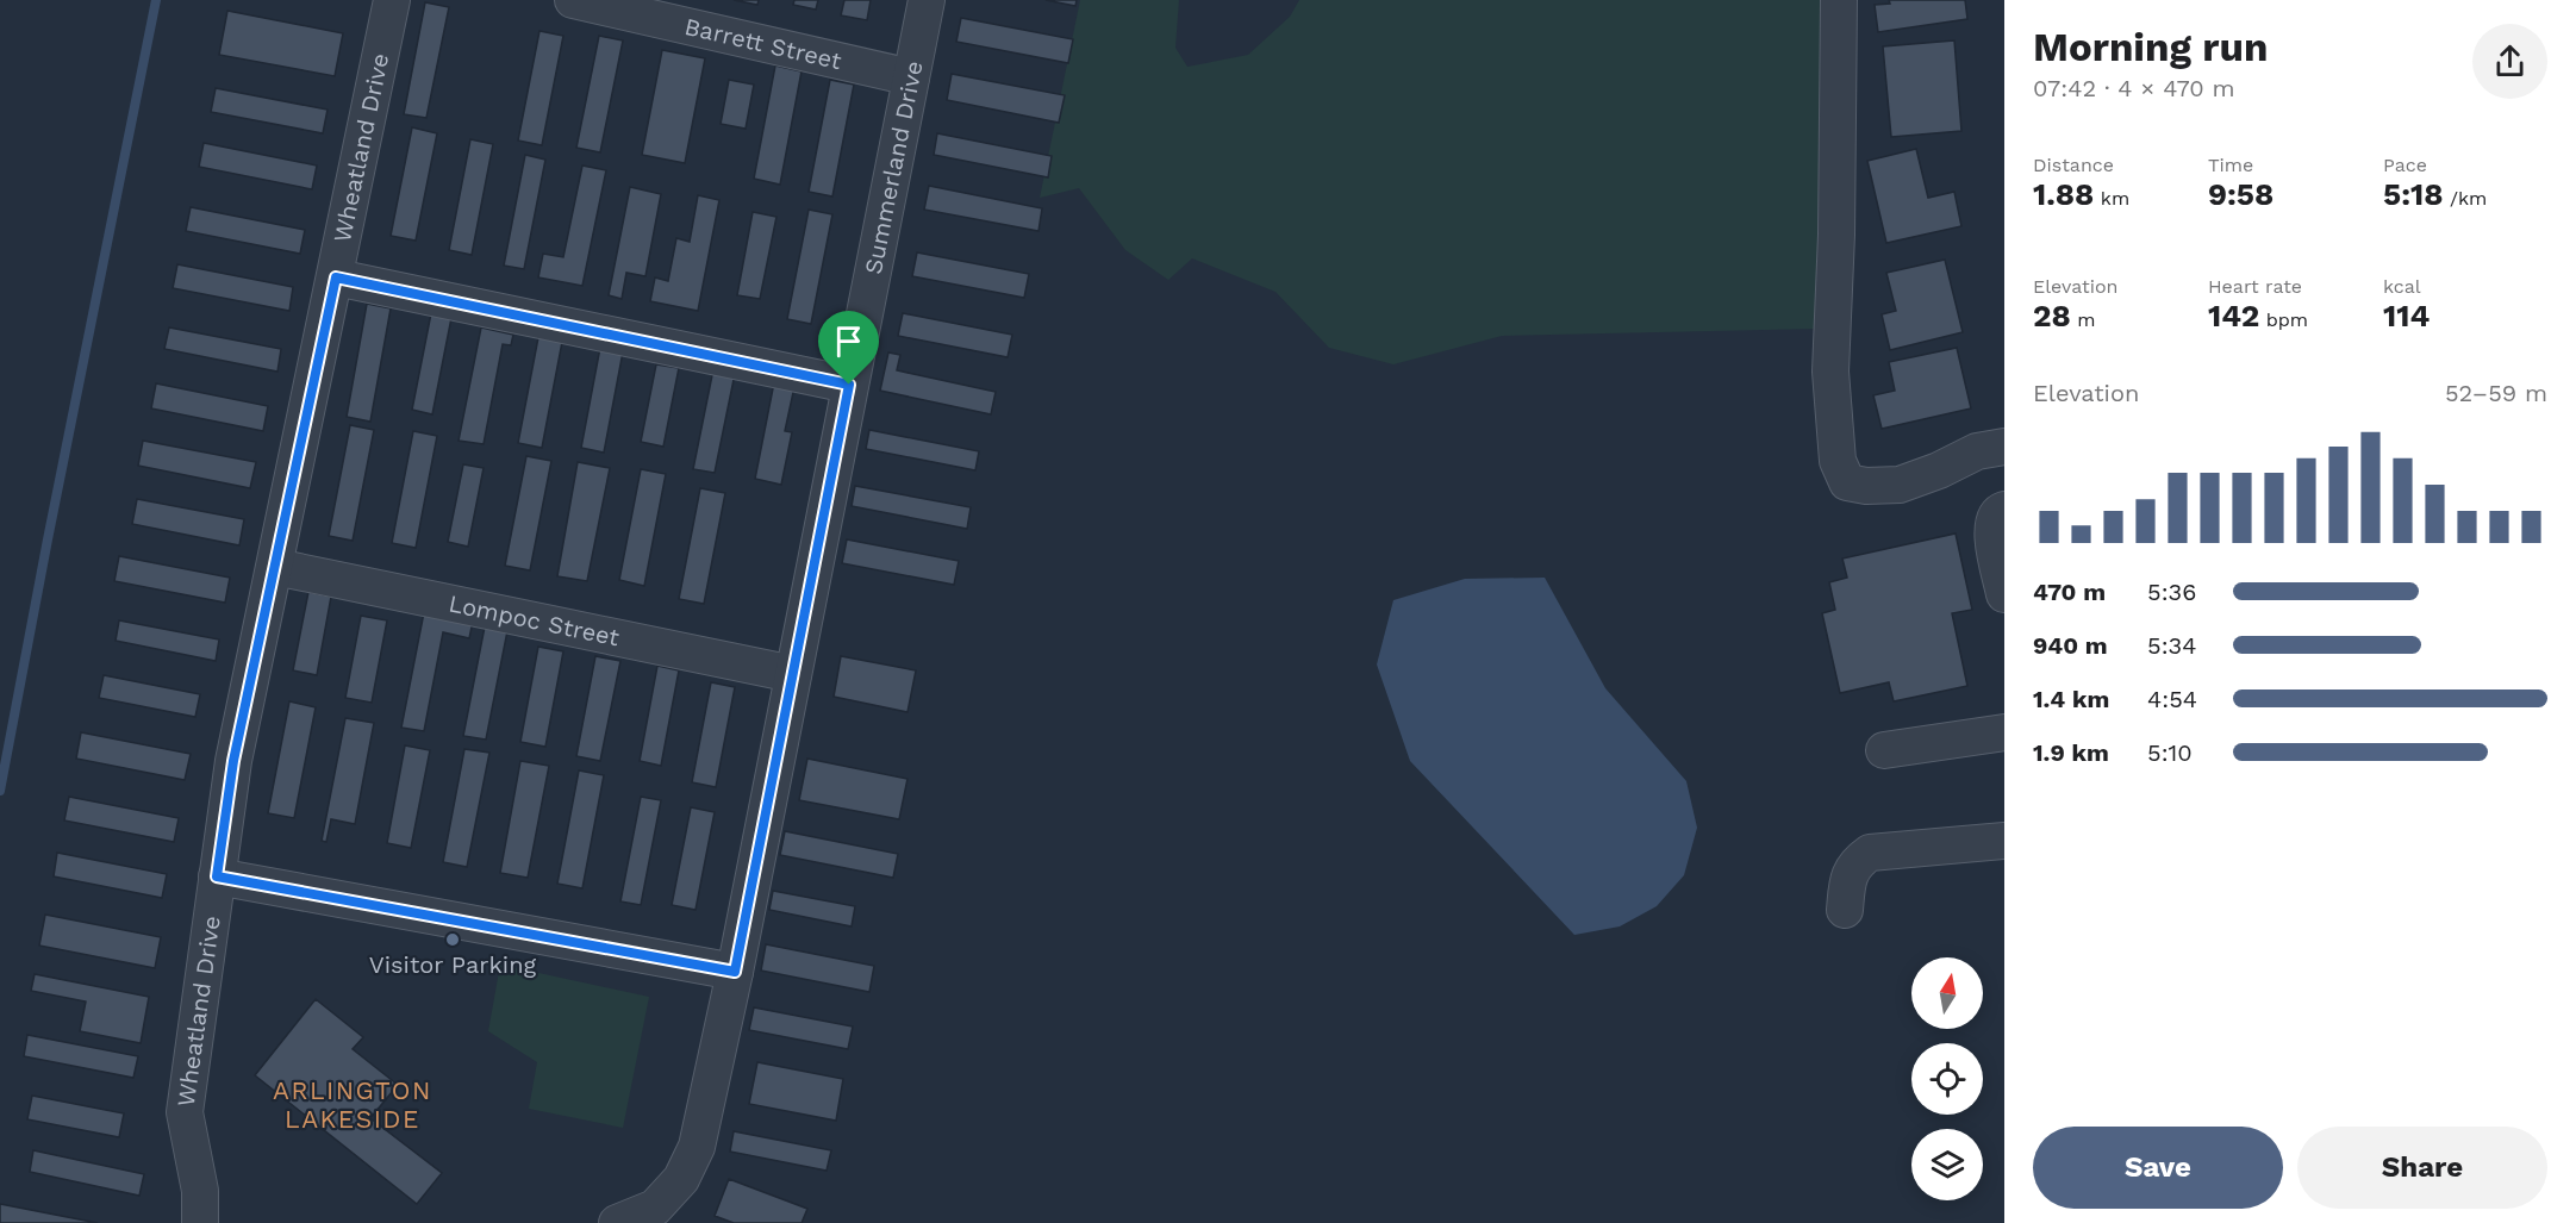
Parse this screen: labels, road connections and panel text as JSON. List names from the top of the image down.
{
  "streets": {
    "street": [
      "Barrett Street",
      "Wheatland Drive",
      "Summerland Drive",
      "Lompoc Street"
    ]
  },
  "crossings": [
    ["Barrett Street", "Summerland Drive"],
    ["Wheatland Drive", "Lompoc Street"],
    ["Summerland Drive", "Lompoc Street"]
  ],
  "districts": ["ARLINGTON LAKESIDE"],
  "places": ["Visitor Parking"],
  "north": "top",
  "page": {
    "heading": ["Morning run", "07:42 · 4 × 470 m"],
    "stats": [
      ["Distance", "1.88 km"],
      ["Time", "9:58"],
      ["Pace", "5:18 /km"],
      ["Elevation", "28 m"],
      ["Heart rate", "142 bpm"],
      ["kcal", "114"]
    ],
    "chart": ["Elevation", "52–59 m"],
    "list": [
      {
        "name": "470 m",
        "note": "5:36"
      },
      {
        "name": "940 m",
        "note": "5:34"
      },
      {
        "name": "1.4 km",
        "note": "4:54"
      },
      {
        "name": "1.9 km",
        "note": "5:10"
      }
    ],
    "buttons": ["Save", "Share"]
  }
}
